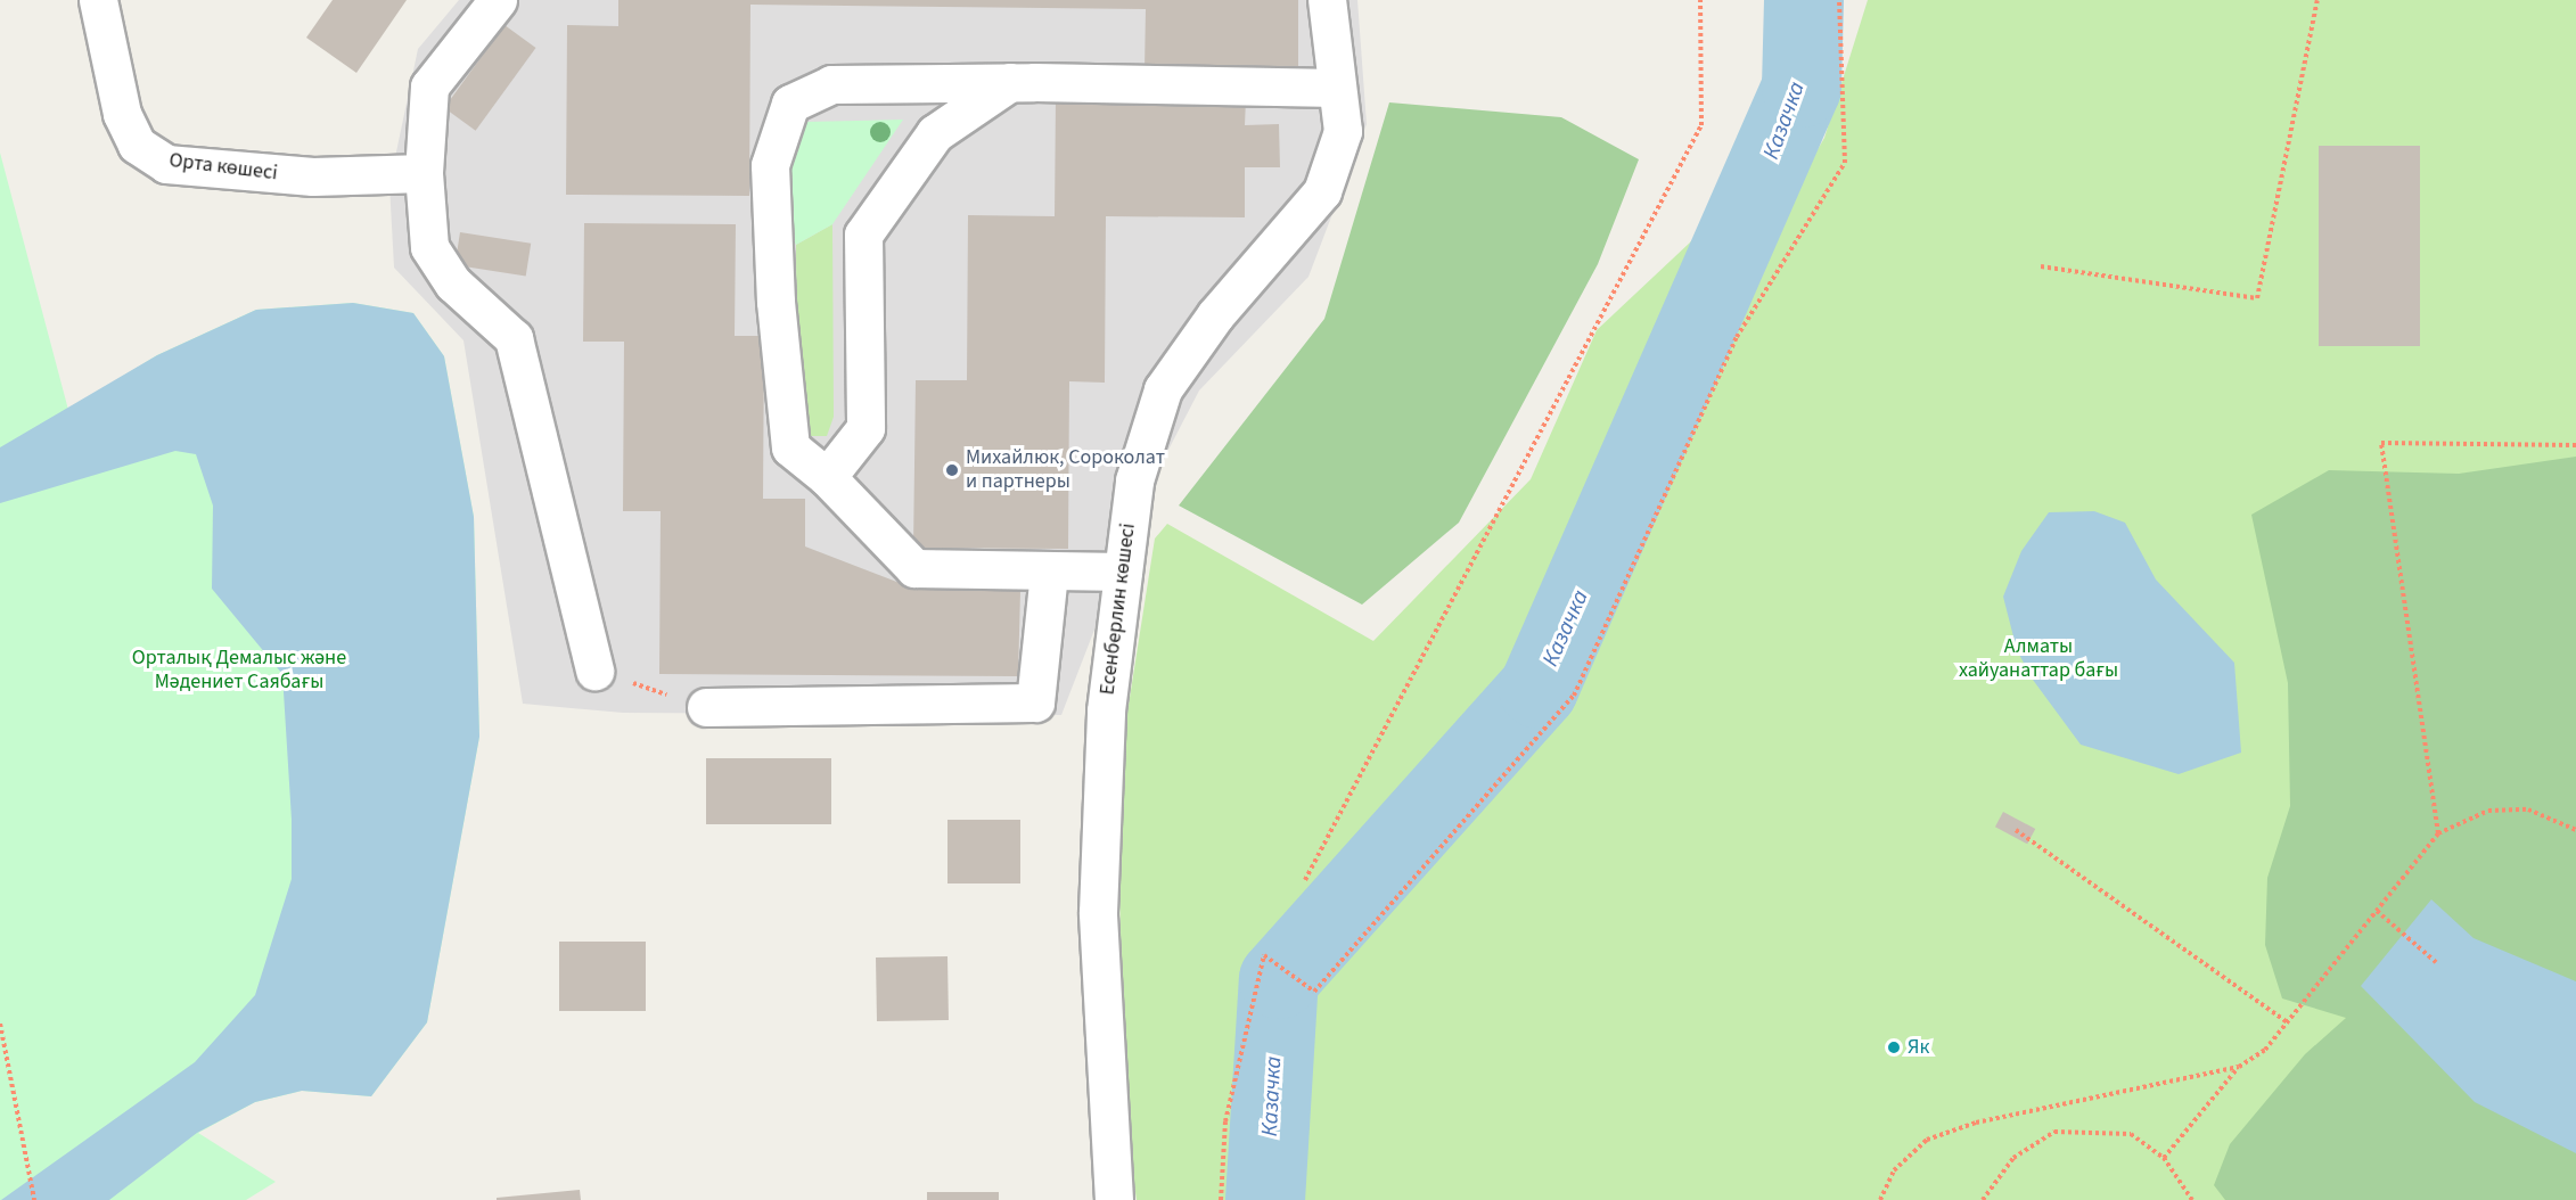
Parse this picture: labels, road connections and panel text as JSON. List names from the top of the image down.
{
  "streets": {
    "street": ["Орта көшесі", "Есенберлин көшесі"]
  },
  "water": ["Казачка"],
  "parks": ["Алматы хайуанаттар бағы", "Орталық Демалыс және Мәдениет Саябағы"],
  "places": ["Михайлюк, Сороколат и партнеры", "Як"]
}
